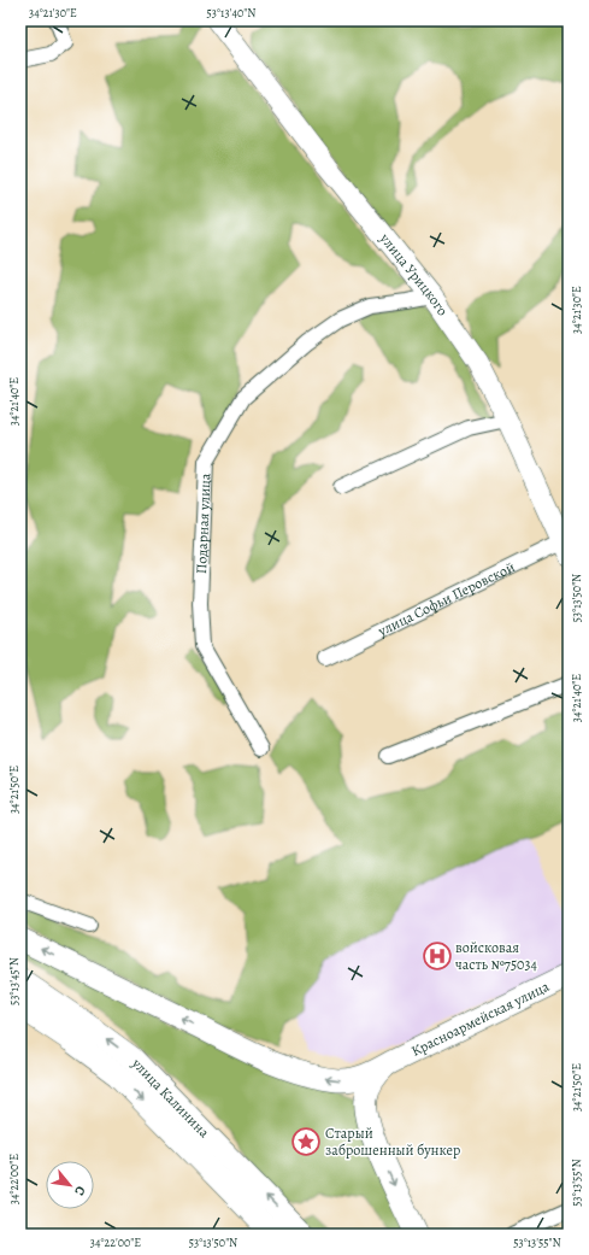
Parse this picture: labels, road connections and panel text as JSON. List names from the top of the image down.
{
  "streets": {
    "main road": ["улица Урицкого", "Красноармейская улица", "улица Калинина"],
    "street": ["Подарная улица", "улица Софьи Перовской"]
  },
  "crossings": [
    ["улица Урицкого", "Подарная улица"],
    ["улица Урицкого", "улица Софьи Перовской"]
  ],
  "places": {
    "hospital": ["войсковая часть №75034"],
    "place": ["Старый заброшенный бункер"]
  },
  "north": "bottom right",
  "coordinates": [
    "34°21'30\"E",
    "53°13'40\"N",
    "34°21'40\"E",
    "53°13'50\"N",
    "34°21'50\"E",
    "53°13'45\"N",
    "34°22'00\"E",
    "53°13'55\"N"
  ]
}
